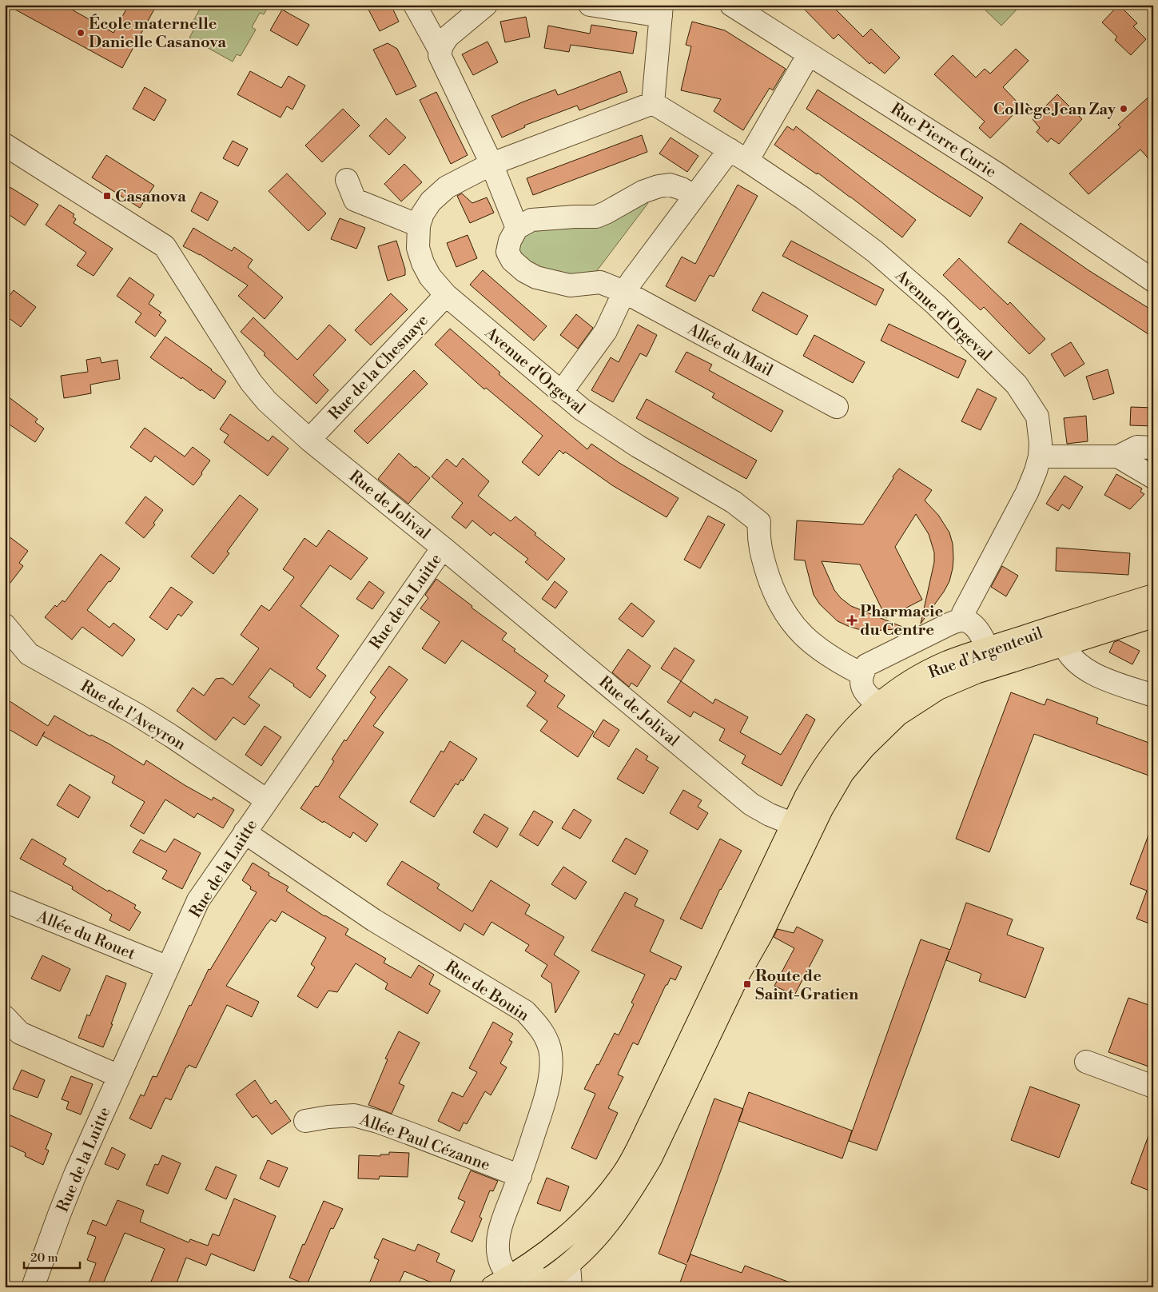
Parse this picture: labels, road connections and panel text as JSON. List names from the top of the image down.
{
  "streets": {
    "main road": ["Rue d'Argenteuil"],
    "street": [
      "Rue Pierre Curie",
      "Avenue d'Orgeval",
      "Allée du Mail",
      "Rue de la Chesnaye",
      "Rue de Jolival",
      "Rue de la Luitte",
      "Rue de l'Aveyron",
      "Allée du Rouet",
      "Rue de Bouin",
      "Allée Paul Cézanne"
    ]
  },
  "crossings": [
    ["Avenue d'Orgeval", "Rue de la Chesnaye"],
    ["Rue de la Chesnaye", "Rue de Jolival"],
    ["Rue de Jolival", "Rue de la Luitte"],
    ["Rue de Jolival", "Rue d'Argenteuil"],
    ["Rue de la Luitte", "Rue de l'Aveyron"],
    ["Rue de la Luitte", "Allée du Rouet"],
    ["Rue de la Luitte", "Rue de Bouin"],
    ["Rue de Bouin", "Allée Paul Cézanne"]
  ],
  "places": {
    "other": ["École maternelle Danielle Casanova", "Collège Jean Zay"],
    "transit": ["Casanova", "Route de Saint-Gratien"],
    "health": ["Pharmacie du Centre"]
  },
  "scale_bar": "20 m"
}
